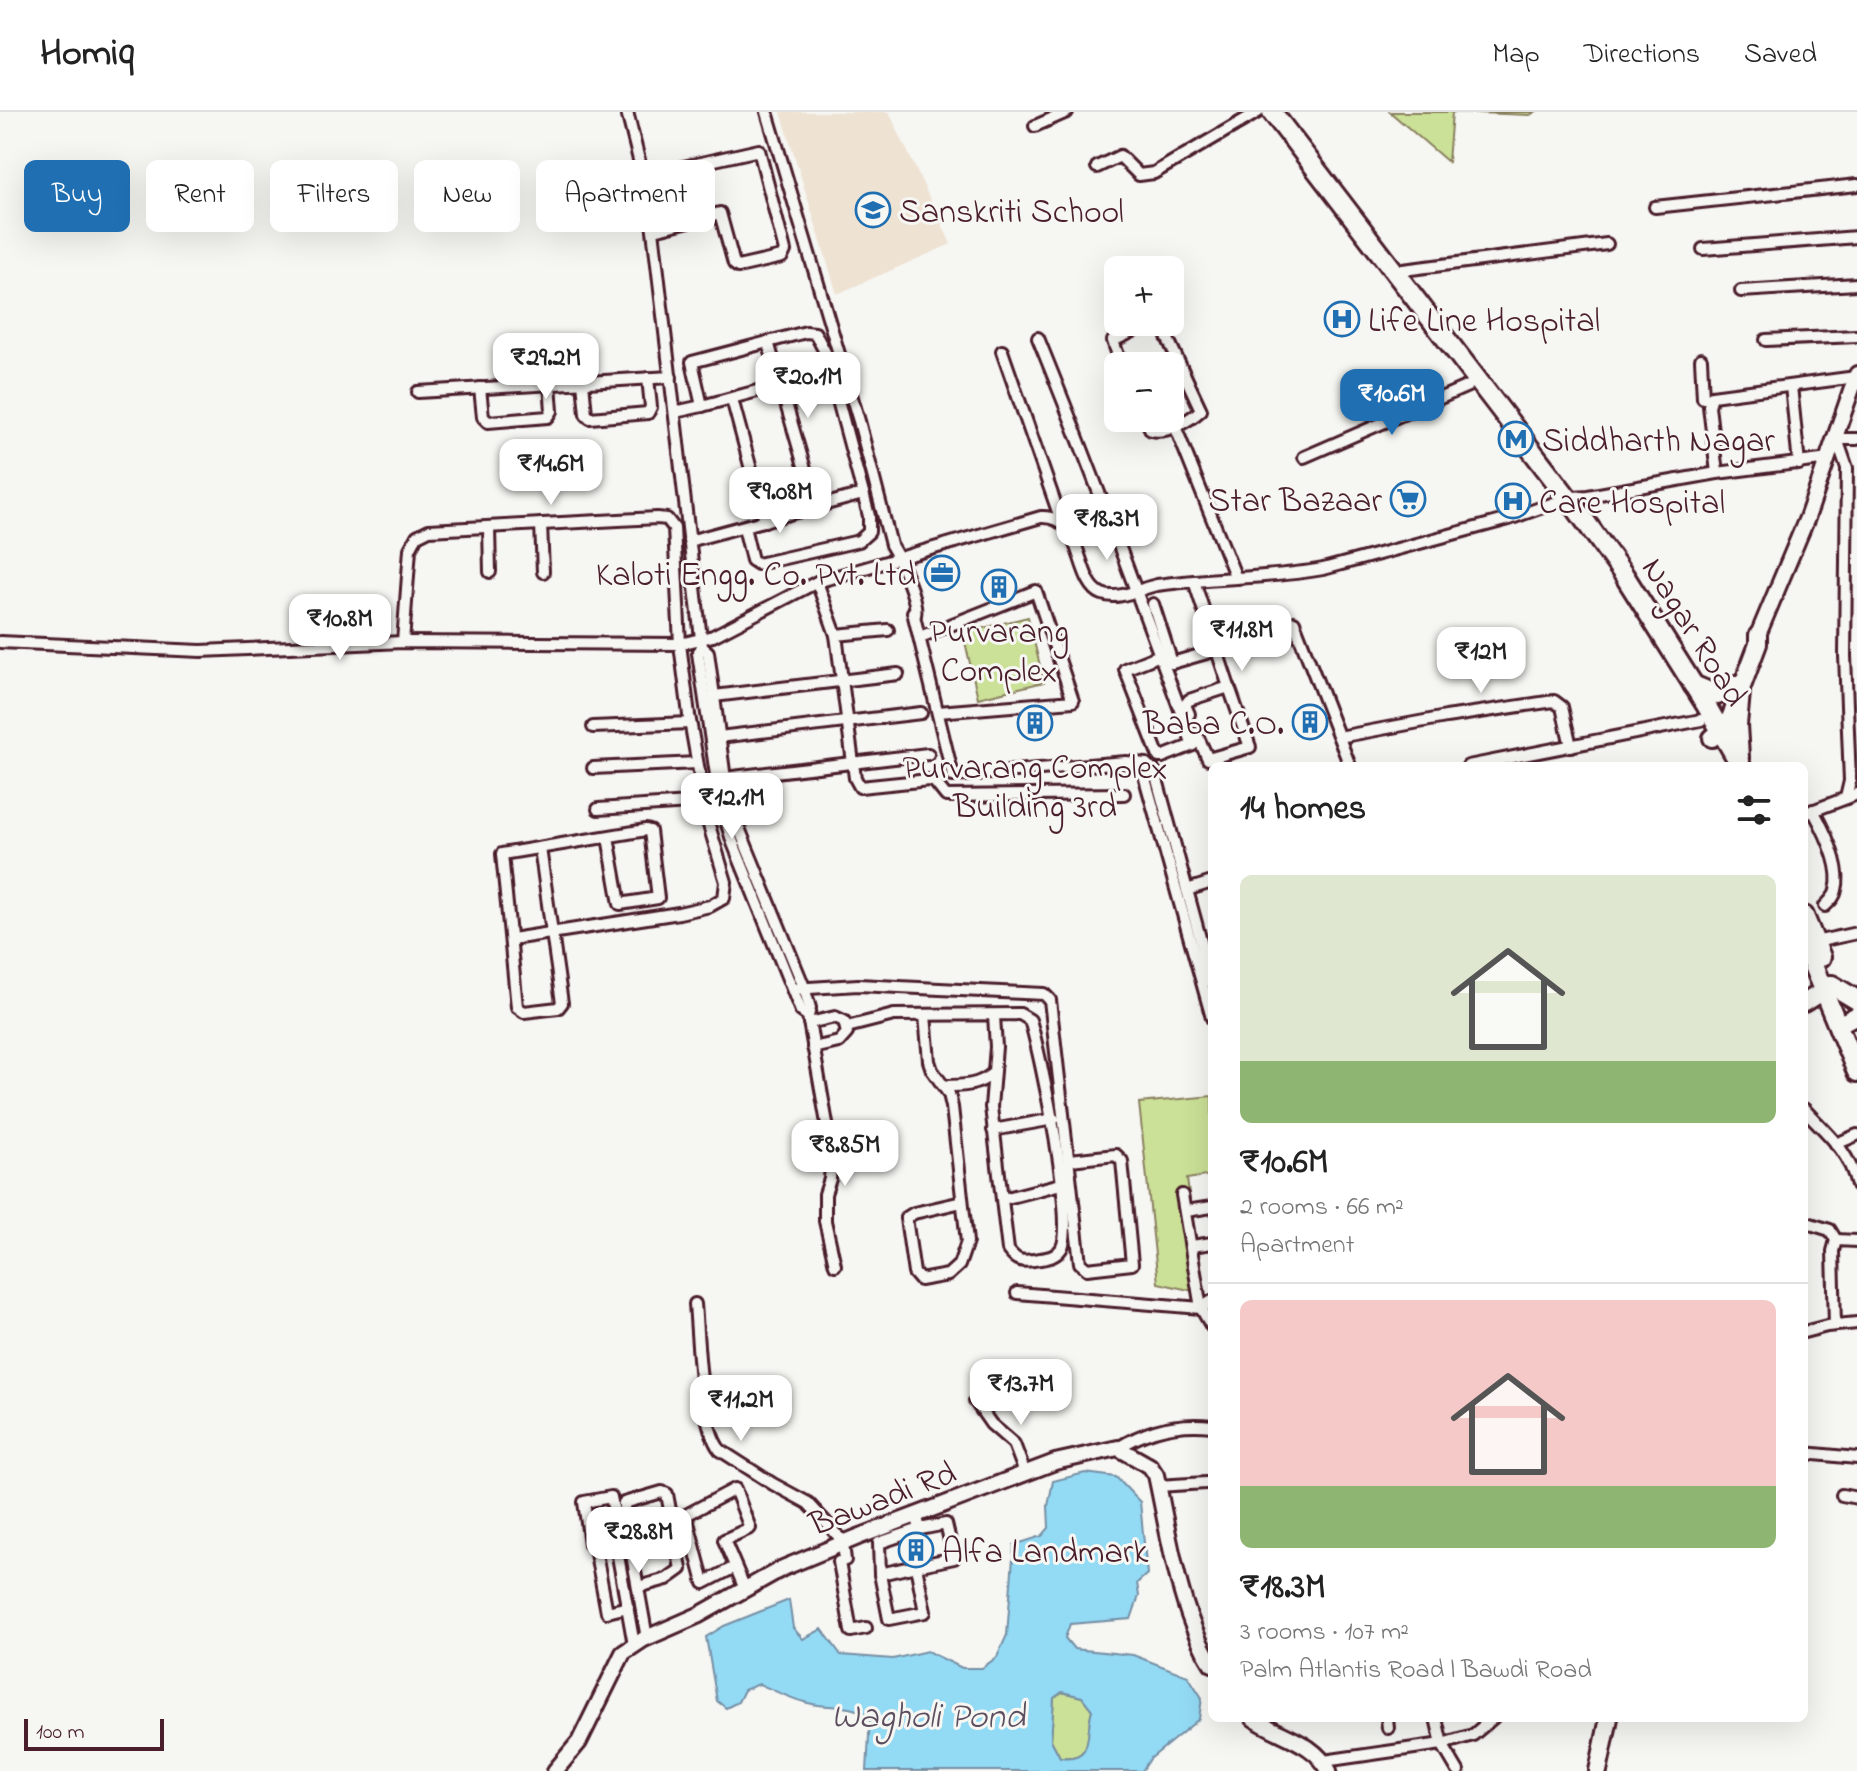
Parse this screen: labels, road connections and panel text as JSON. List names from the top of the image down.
{
  "streets": {
    "highway": ["Nagar Road"],
    "street": ["Bawadi Rd"]
  },
  "water": ["Wagholi Pond"],
  "places": {
    "school or university": ["Sanskriti School"],
    "hospital": ["Life Line Hospital", "Care Hospital"],
    "metro station": ["Siddharth Nagar"],
    "supermarket": ["Star Bazaar"],
    "office": ["Kaloti Engg. Co. Pvt. Ltd"],
    "building": [
      "Purvarang Complex",
      "Baba C.O.",
      "Purvarang Complex Building 3rd",
      "Alfa Landmark"
    ]
  },
  "scale_bar": "100 m",
  "page": {
    "header": "Homiq",
    "nav": ["Map", "Directions", "Saved"],
    "chip": [
      "Buy",
      "Rent",
      "Filters",
      "New",
      "Apartment"
    ],
    "map_buttons": ["+", "−"],
    "price": [
      "₹29.2M",
      "₹20.1M",
      "₹10.6M",
      "₹14.6M",
      "₹9.08M",
      "₹18.3M",
      "₹10.8M",
      "₹11.8M",
      "₹12M",
      "₹12.1M",
      "₹8.85M",
      "₹13.7M",
      "₹11.2M",
      "₹28.8M"
    ],
    "heading": "14 homes",
    "list": [
      {
        "name": "₹10.6M",
        "note": "2 rooms · 66 m² · Apartment"
      },
      {
        "name": "₹18.3M",
        "note": "3 rooms · 107 m² · Palm Atlantis Road | Bawdi Road"
      }
    ],
    "scale": "100 m"
  }
}
